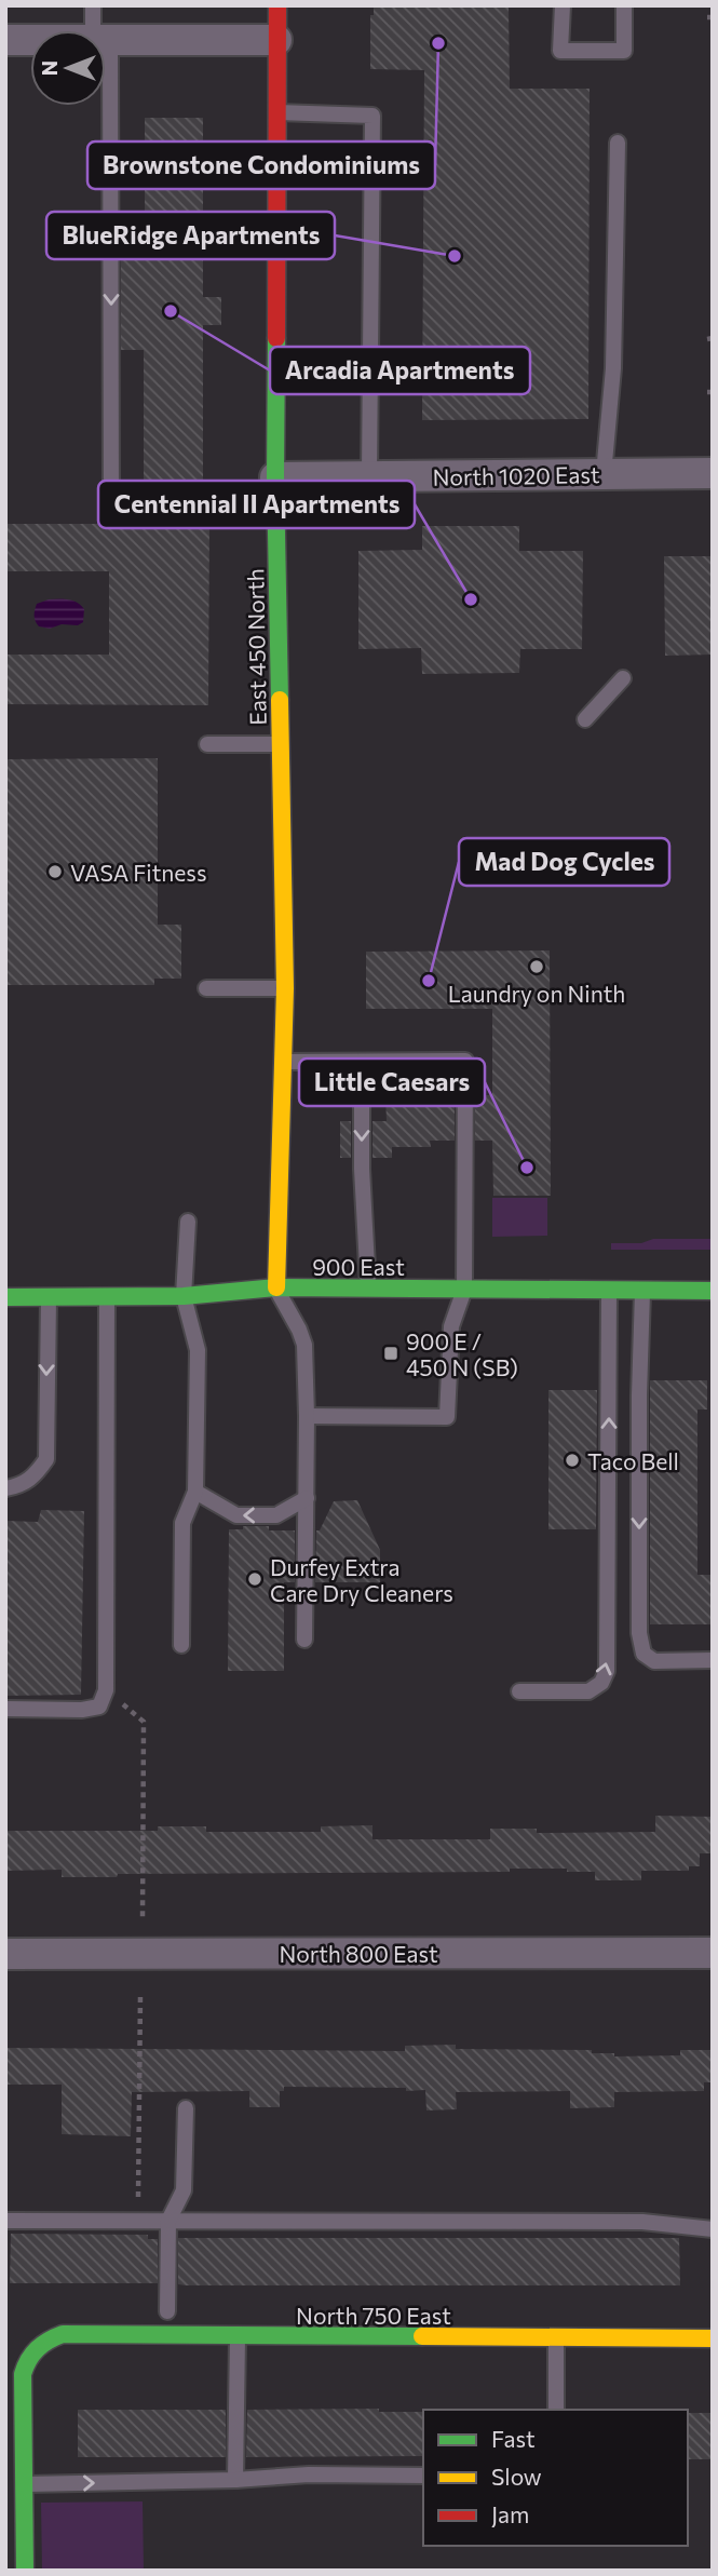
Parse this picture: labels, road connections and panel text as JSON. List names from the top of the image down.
{
  "streets": {
    "street": [
      "North 1020 East",
      "East 450 North",
      "900 East",
      "North 800 East",
      "North 750 East"
    ]
  },
  "crossings": [
    ["North 1020 East", "East 450 North"],
    ["East 450 North", "900 East"]
  ],
  "places": {
    "other": [
      "Brownstone Condominiums",
      "BlueRidge Apartments",
      "Arcadia Apartments",
      "Centennial II Apartments",
      "VASA Fitness",
      "Laundry on Ninth",
      "Mad Dog Cycles",
      "Little Caesars",
      "Taco Bell",
      "Durfey Extra Care Dry Cleaners"
    ],
    "transit": ["900 E / 450 N (SB)"]
  },
  "legend": ["Fast", "Slow", "Jam"],
  "north": "left"
}
